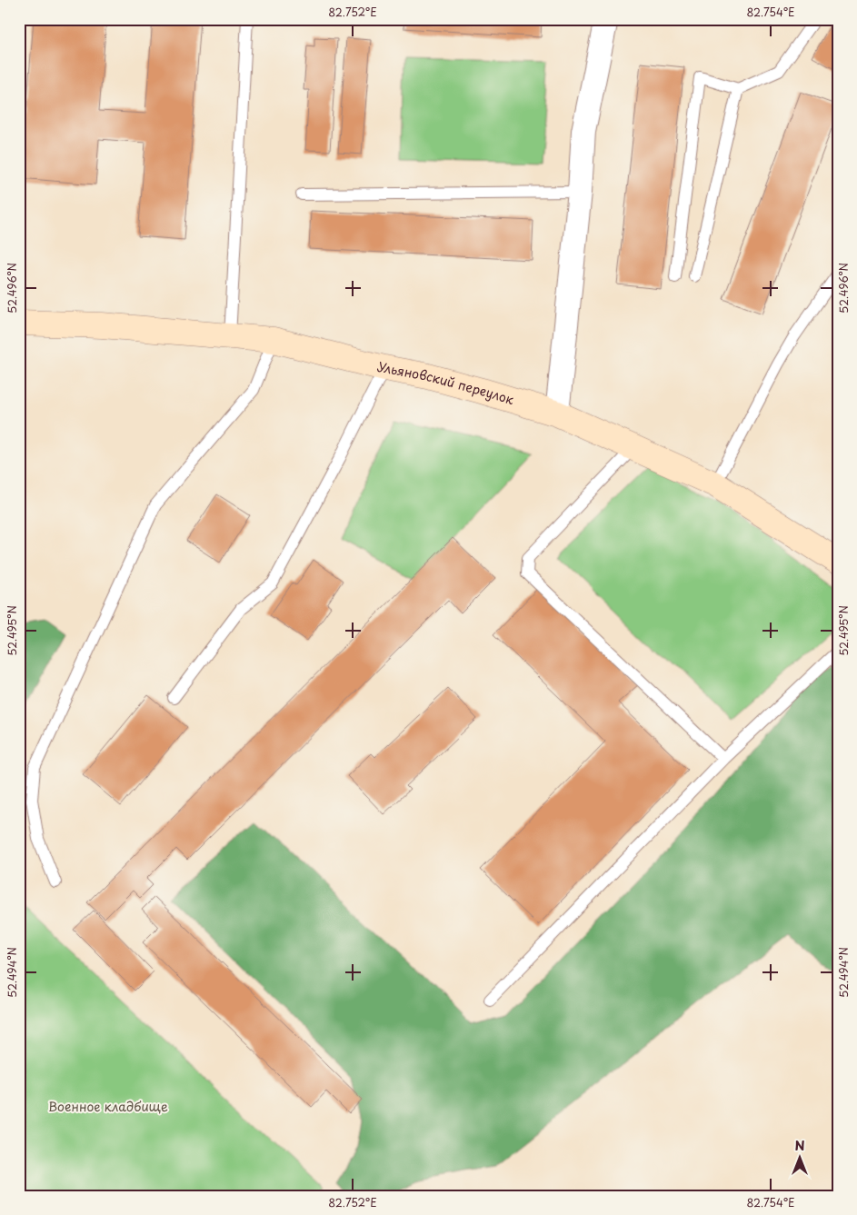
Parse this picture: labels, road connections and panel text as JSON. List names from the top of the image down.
{
  "streets": {
    "main road": ["Ульяновский переулок"]
  },
  "parks": ["Военное кладбище"],
  "north": "top",
  "coordinates": [
    "82.752°E",
    "82.754°E",
    "52.496°N",
    "52.495°N",
    "52.494°N"
  ]
}
